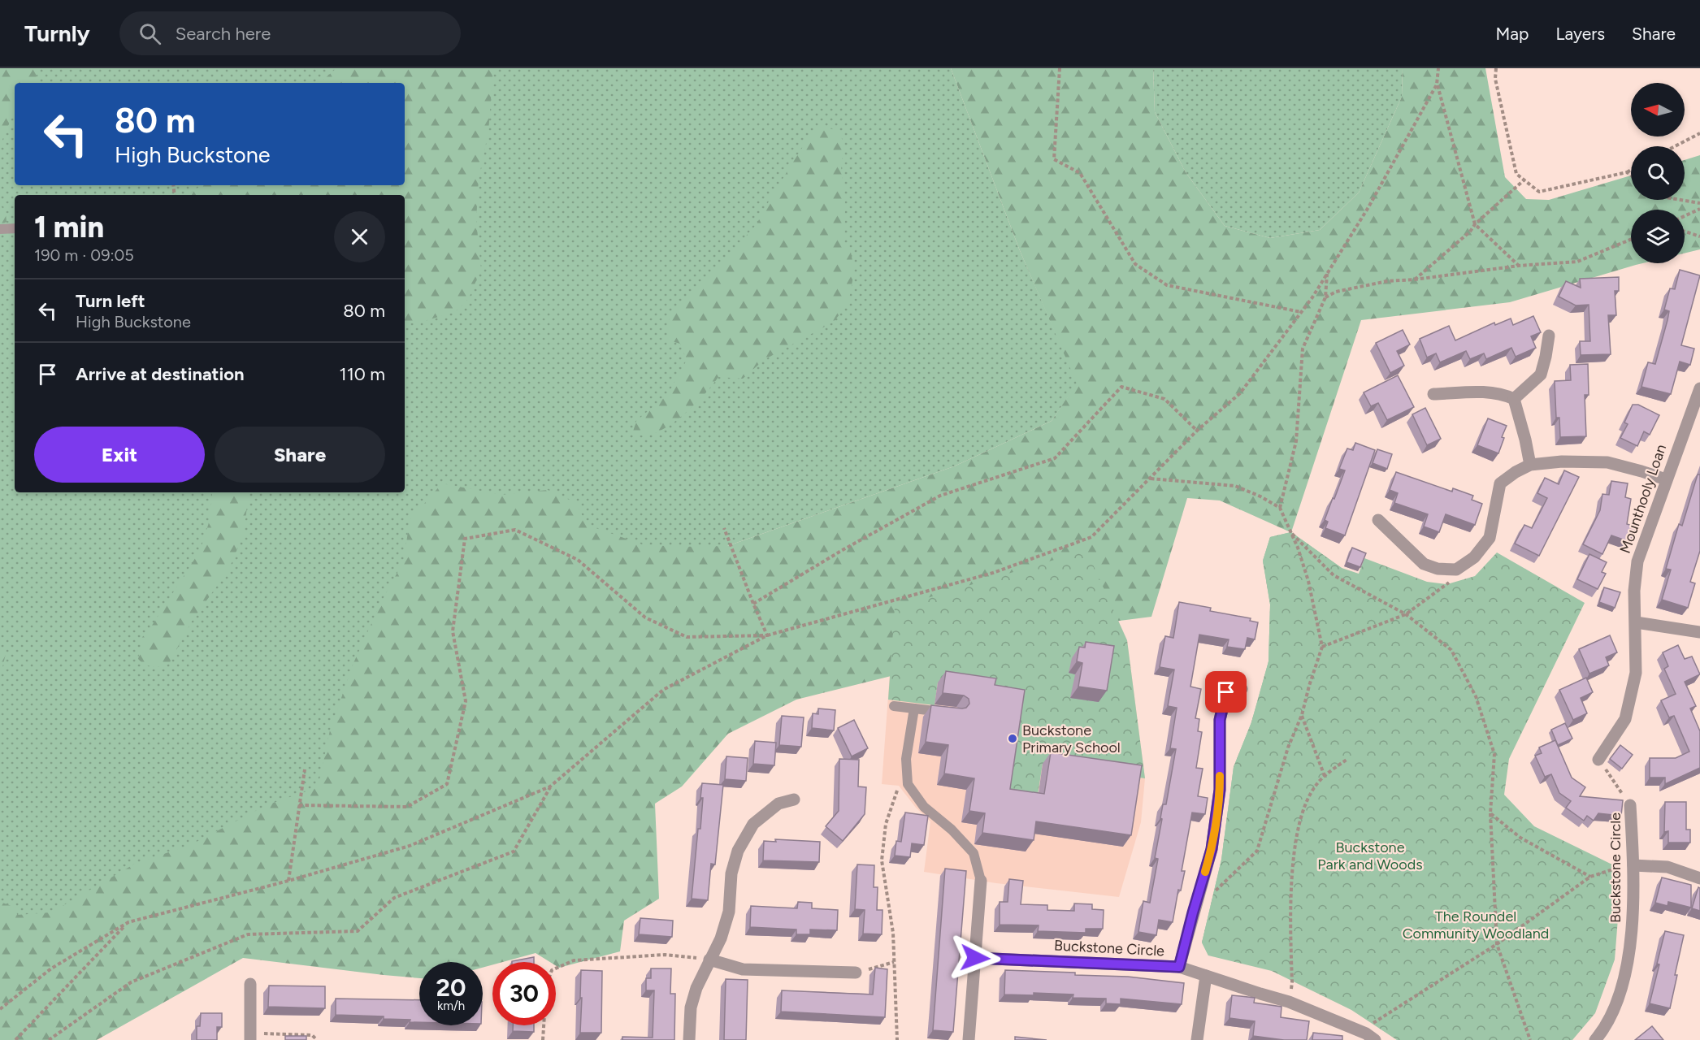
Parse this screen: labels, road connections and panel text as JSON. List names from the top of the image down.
{
  "streets": {
    "street": ["Mounthooly Loan", "Buckstone Circle"]
  },
  "parks": ["Buckstone Park and Woods", "The Roundel Community Woodland"],
  "places": ["Buckstone Primary School"],
  "north": "left",
  "page": {
    "header": "Turnly",
    "search": "Search here",
    "nav": ["Map", "Layers", "Share"],
    "turn": ["80 m", "High Buckstone"],
    "heading": ["1 min", "190 m · 09:05"],
    "list": [
      {
        "name": "Turn left",
        "note": "High Buckstone",
        "value": "80 m"
      },
      {
        "name": "Arrive at destination",
        "value": "110 m"
      }
    ],
    "buttons": ["Exit", "Share"],
    "speed": "20 km/h",
    "limit": "30"
  }
}
